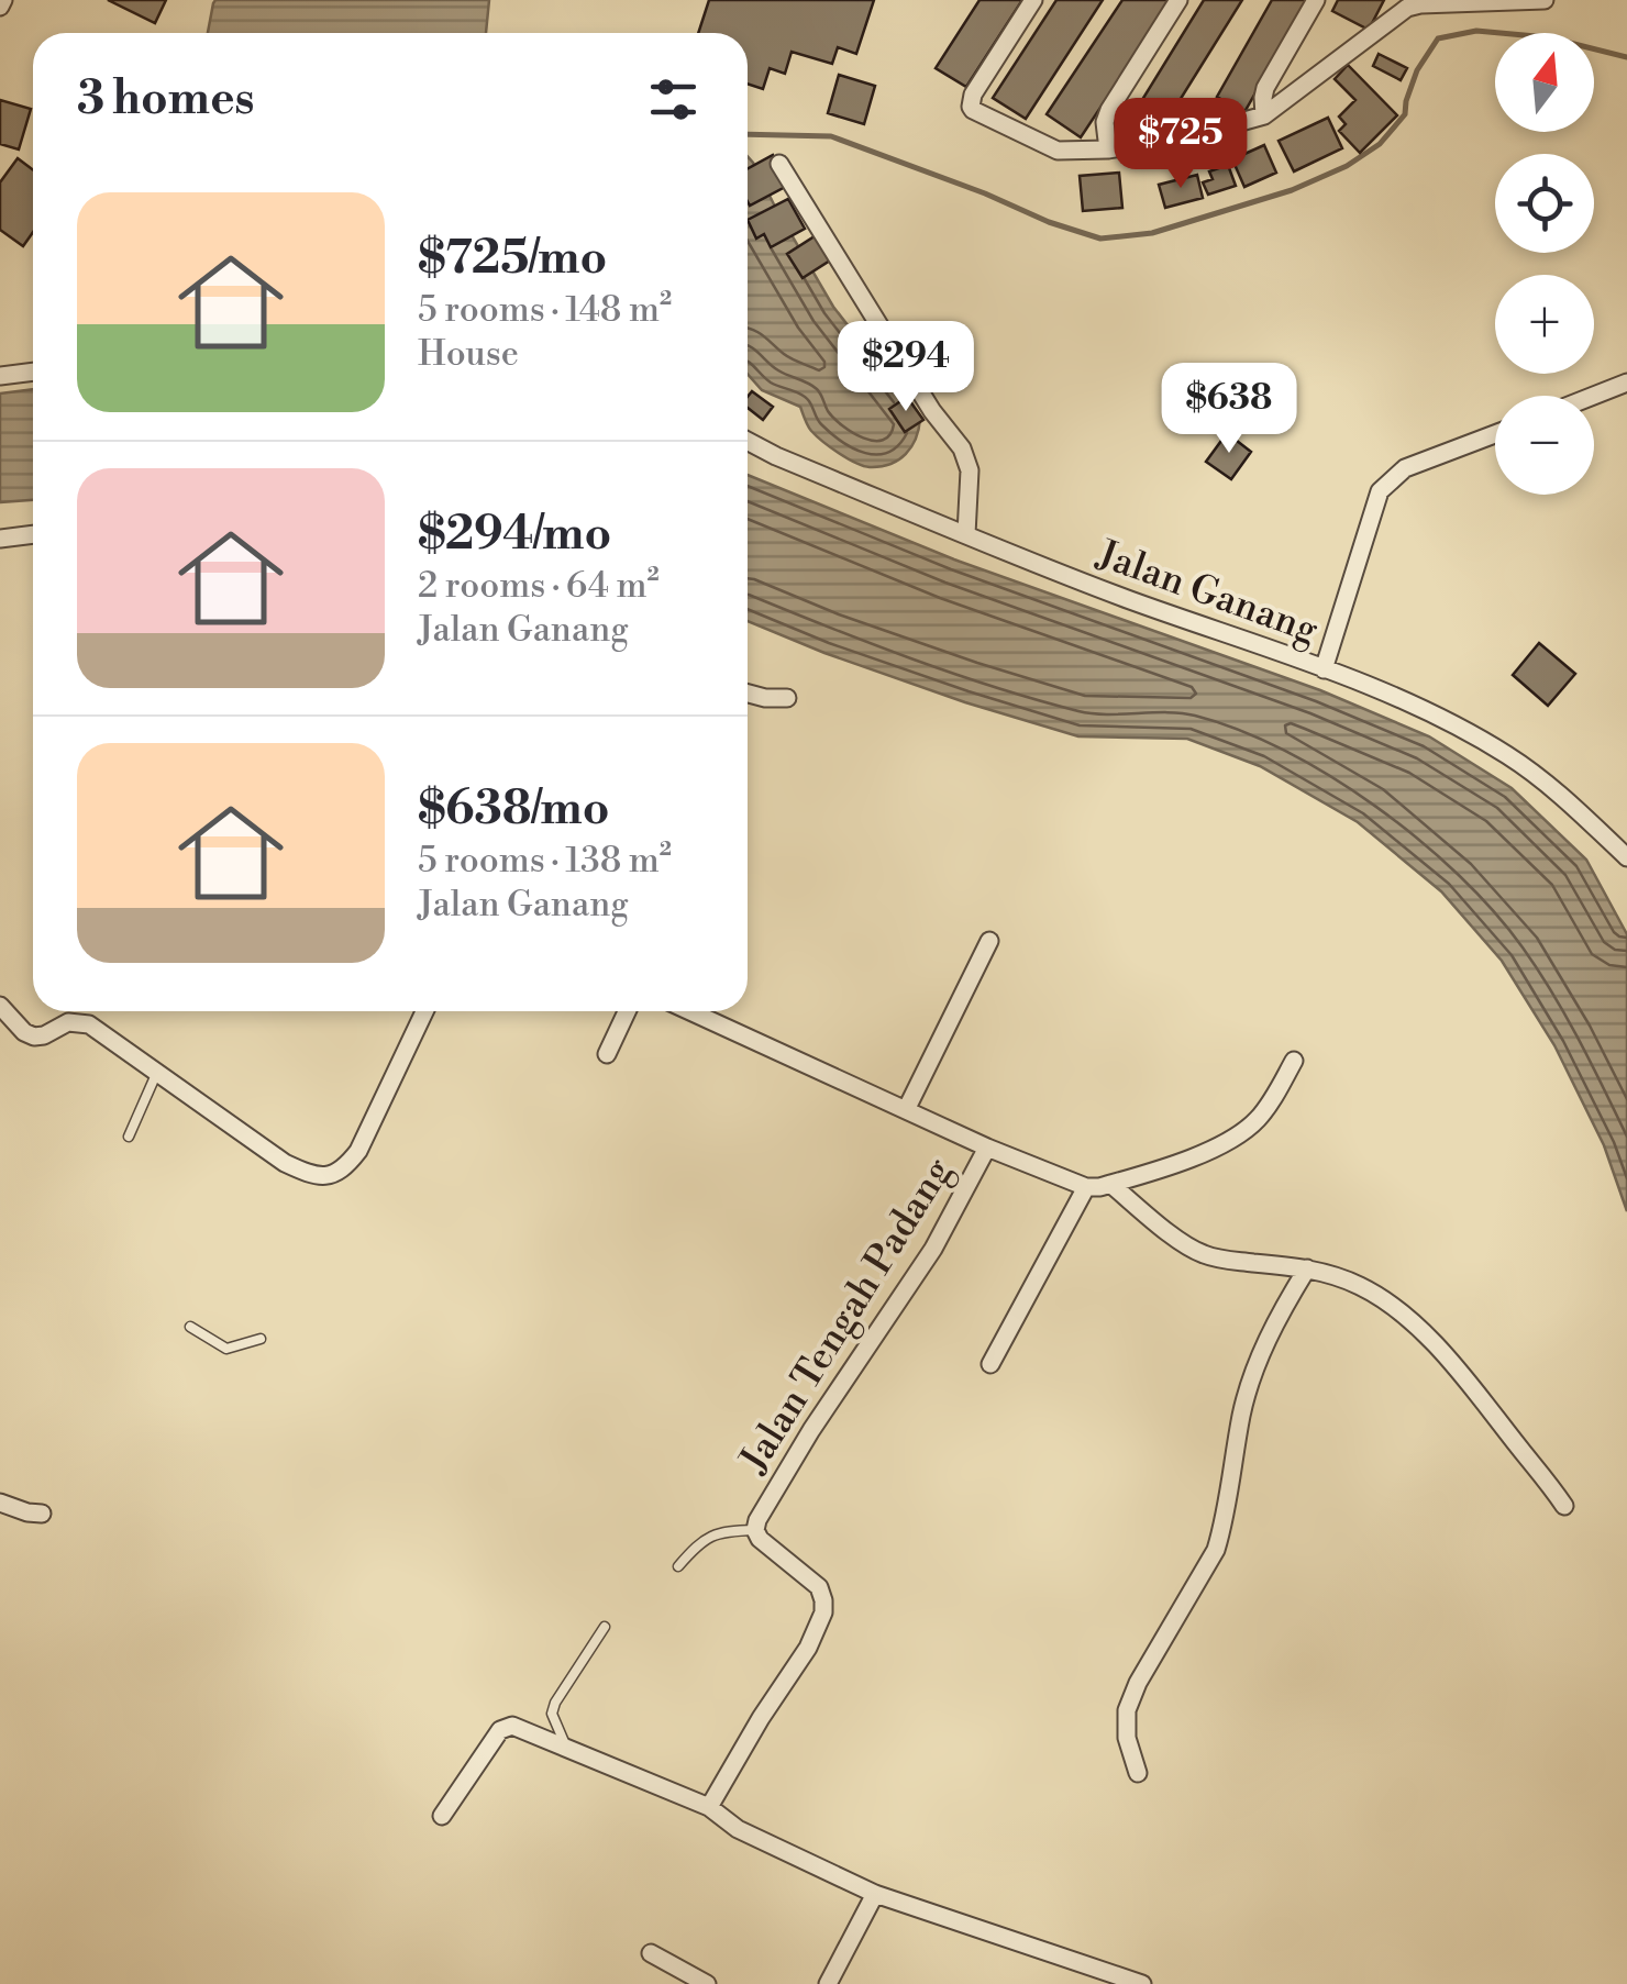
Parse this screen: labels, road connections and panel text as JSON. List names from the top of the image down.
{
  "streets": {
    "street": ["Jalan Ganang", "Jalan Tengah Padang"]
  },
  "north": "top",
  "page": {
    "map_buttons": ["+", "−"],
    "heading": "3 homes",
    "price": ["$725", "$294", "$638"],
    "list": [
      {
        "name": "$725/mo",
        "note": "5 rooms · 148 m² · House"
      },
      {
        "name": "$294/mo",
        "note": "2 rooms · 64 m² · Jalan Ganang"
      },
      {
        "name": "$638/mo",
        "note": "5 rooms · 138 m² · Jalan Ganang"
      }
    ]
  }
}
